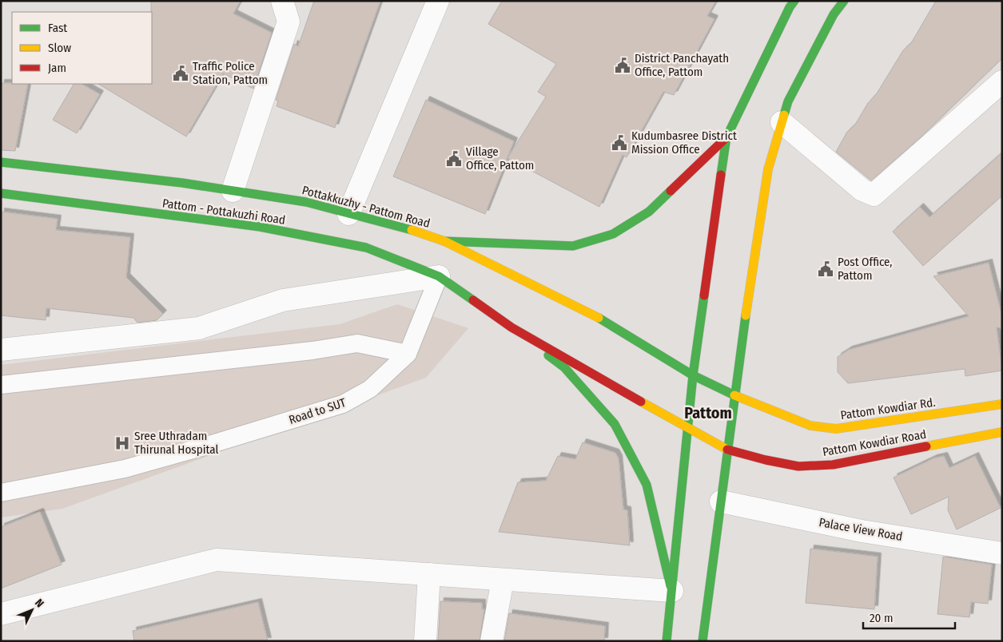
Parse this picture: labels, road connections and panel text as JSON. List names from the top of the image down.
{
  "streets": {
    "main road": [
      "Pottakkuzhy - Pattom Road",
      "Pattom - Pottakuzhi Road",
      "Pattom Kowdiar Rd.",
      "Pattom Kowdiar Road"
    ],
    "street": ["Palace View Road"],
    "lane": ["Road to SUT"]
  },
  "crossings": [
    ["Pattom - Pottakuzhi Road", "Pattom Kowdiar Road"]
  ],
  "districts": ["Pattom"],
  "places": {
    "public building": [
      "District Panchayath Office, Pattom",
      "Traffic Police Station, Pattom",
      "Kudumbasree District Mission Office",
      "Village Office, Pattom",
      "Post Office, Pattom"
    ],
    "hospital": ["Sree Uthradam Thirunal Hospital"]
  },
  "legend": ["Fast", "Slow", "Jam"],
  "scale_bar": "20 m",
  "north": "top right"
}
